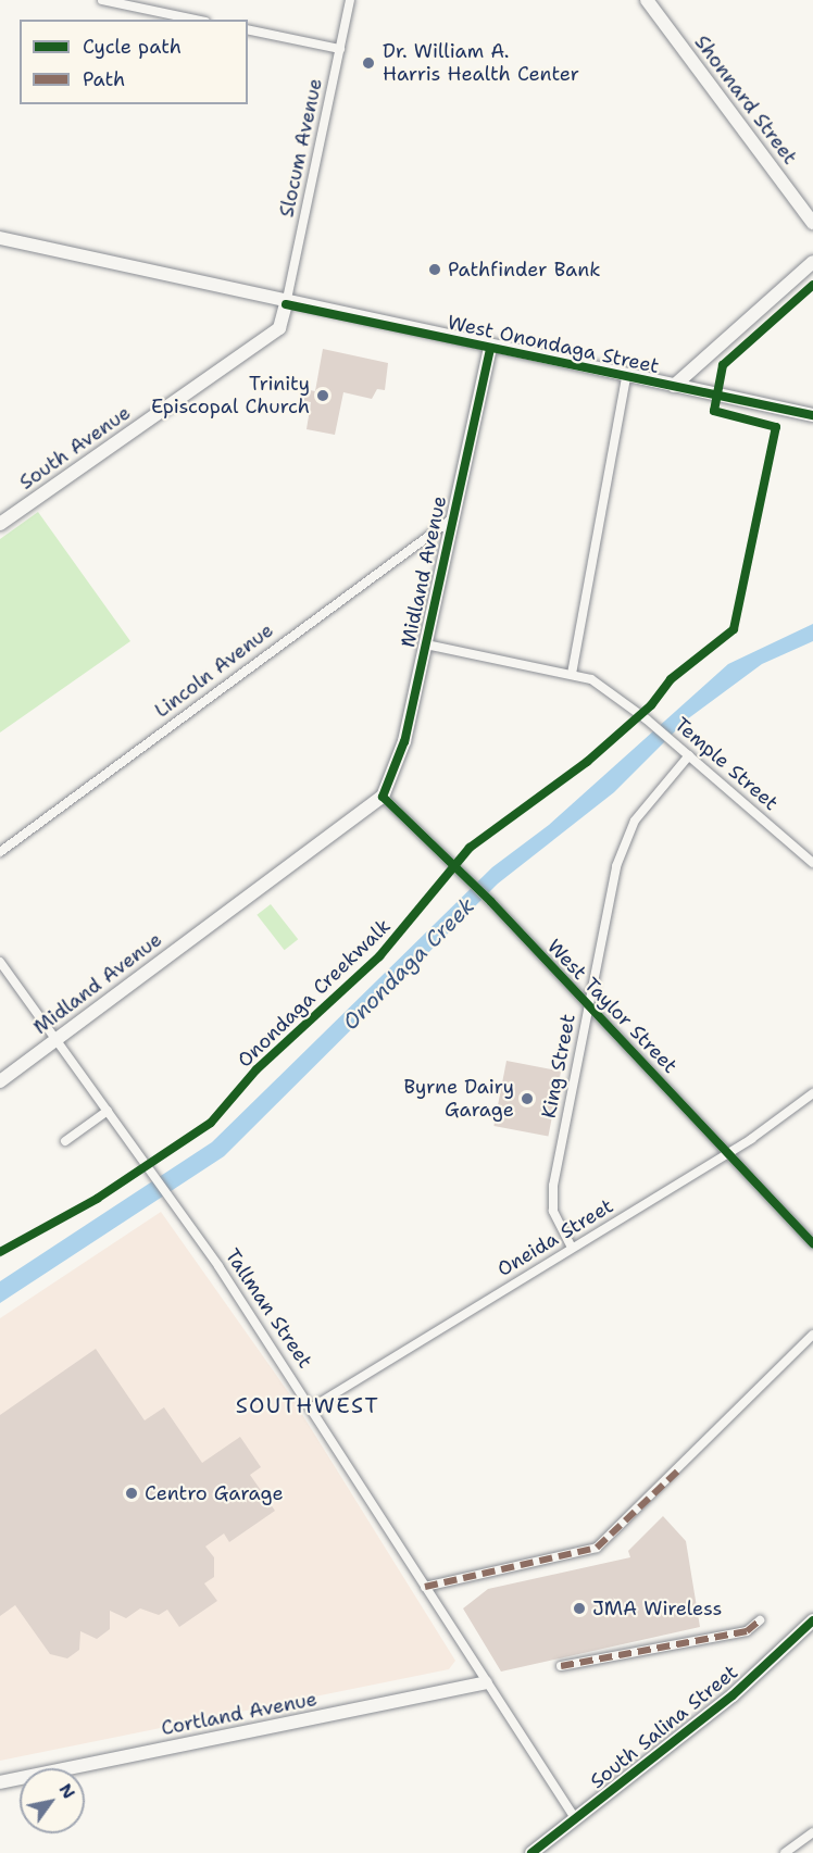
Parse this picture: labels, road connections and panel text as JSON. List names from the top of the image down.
{
  "streets": {
    "street": [
      "Shonnard Street",
      "Slocum Avenue",
      "West Onondaga Street",
      "South Avenue",
      "Midland Avenue",
      "Lincoln Avenue",
      "Temple Street",
      "West Taylor Street",
      "King Street",
      "Oneida Street",
      "Tallman Street",
      "Cortland Avenue",
      "South Salina Street"
    ],
    "cycle path": ["Onondaga Creekwalk"]
  },
  "crossings": [
    ["Slocum Avenue", "West Onondaga Street"],
    ["Slocum Avenue", "South Avenue"],
    ["West Onondaga Street", "South Avenue"],
    ["West Onondaga Street", "Midland Avenue"],
    ["Midland Avenue", "Lincoln Avenue"],
    ["Midland Avenue", "Temple Street"],
    ["Midland Avenue", "West Taylor Street"],
    ["Midland Avenue", "Tallman Street"],
    ["Temple Street", "King Street"],
    ["West Taylor Street", "King Street"],
    ["West Taylor Street", "Oneida Street"],
    ["King Street", "Oneida Street"],
    ["Oneida Street", "Tallman Street"],
    ["Tallman Street", "Cortland Avenue"],
    ["Tallman Street", "South Salina Street"]
  ],
  "districts": ["SOUTHWEST"],
  "water": ["Onondaga Creek"],
  "places": [
    "Dr. William A. Harris Health Center",
    "Pathfinder Bank",
    "Trinity Episcopal Church",
    "Byrne Dairy Garage",
    "Centro Garage",
    "JMA Wireless"
  ],
  "legend": ["Cycle path", "Path"],
  "north": "top right"
}
